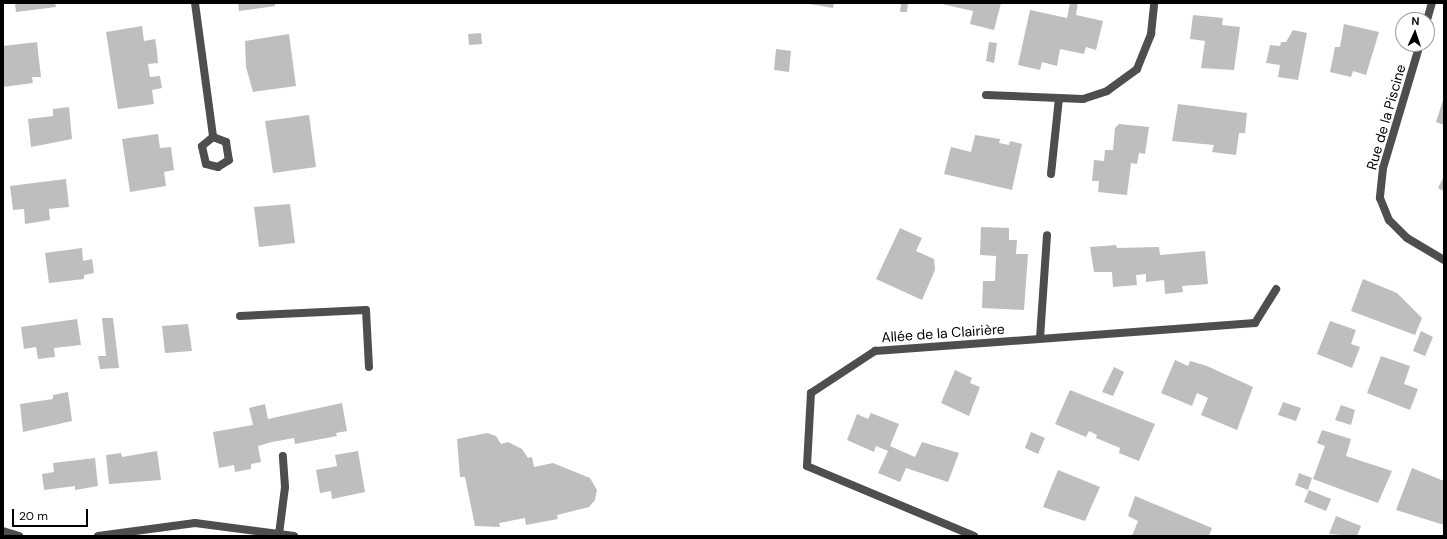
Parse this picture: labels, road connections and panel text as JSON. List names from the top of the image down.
{
  "streets": {
    "street": ["Rue de la Piscine", "Allée de la Clairière"]
  },
  "scale_bar": "20 m",
  "north": "top"
}
